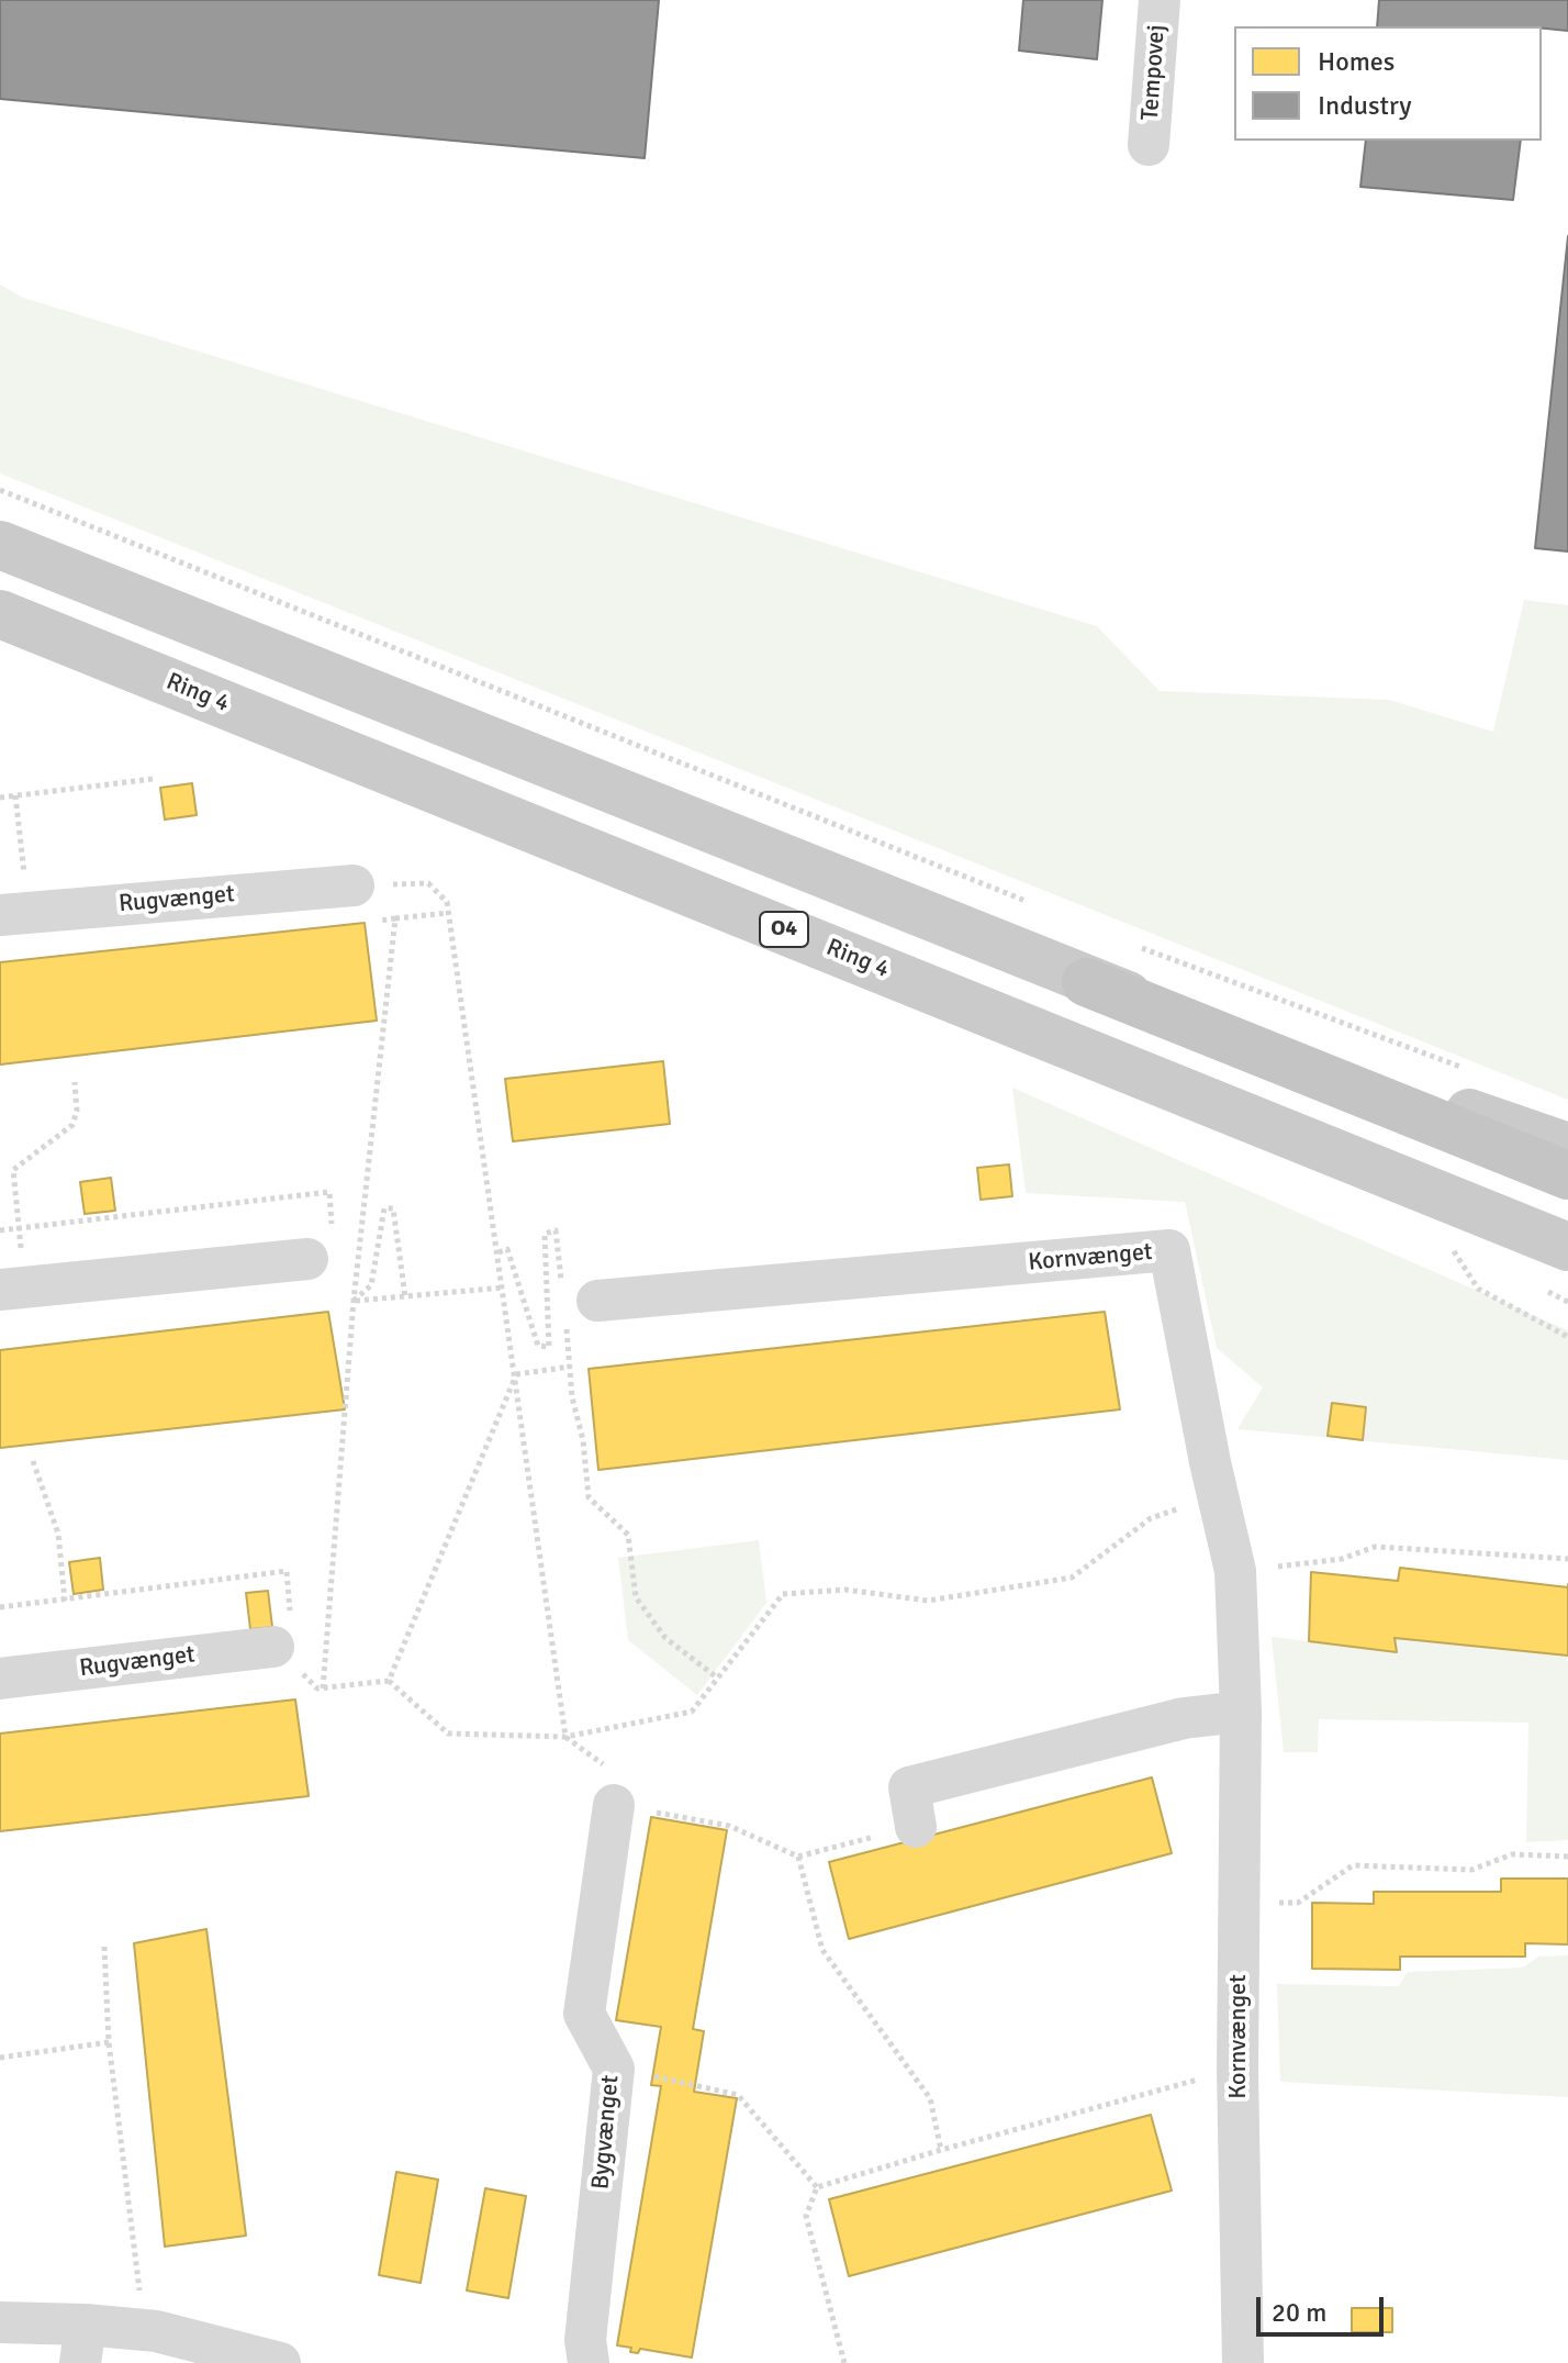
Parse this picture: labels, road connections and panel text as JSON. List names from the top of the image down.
{
  "streets": {
    "main road": ["Ring 4", "O4"],
    "street": [
      "Tempovej",
      "Rugvænget",
      "Kornvænget",
      "Bygvænget"
    ]
  },
  "legend": ["Homes", "Industry"],
  "scale_bar": "20 m"
}
